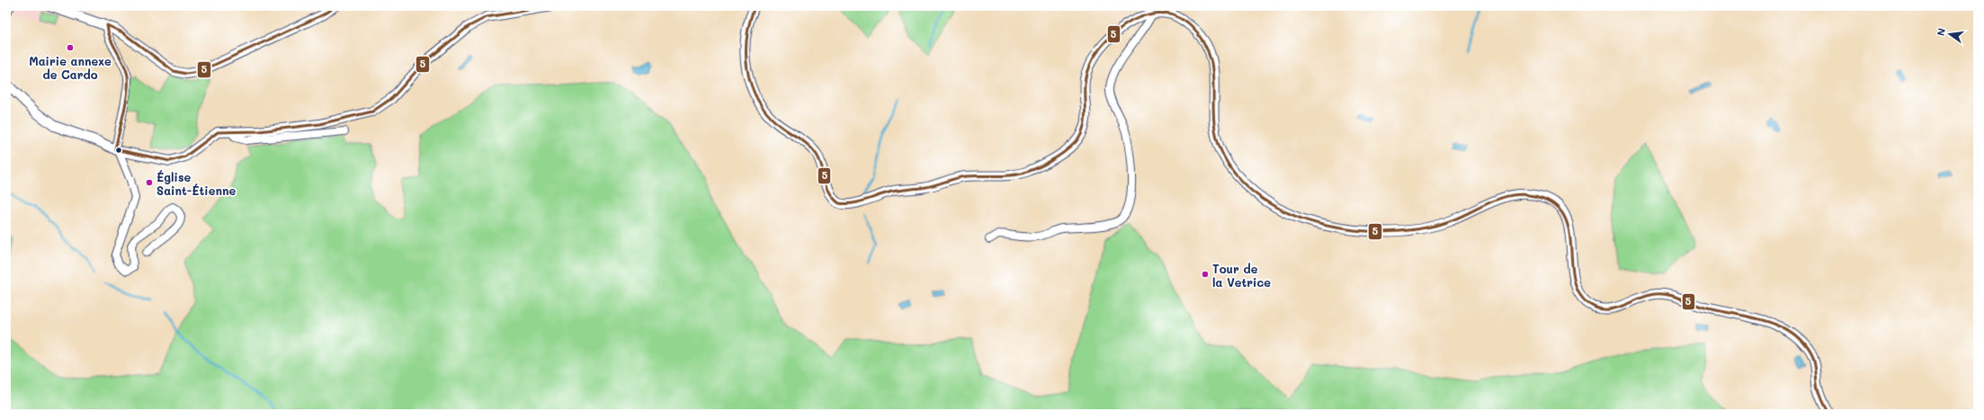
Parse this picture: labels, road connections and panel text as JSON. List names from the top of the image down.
{
  "places": ["Mairie annexe de Cardo", "Église Saint-Étienne", "Tour de la Vetrice"],
  "lines": ["transit line 5"],
  "north": "left"
}
